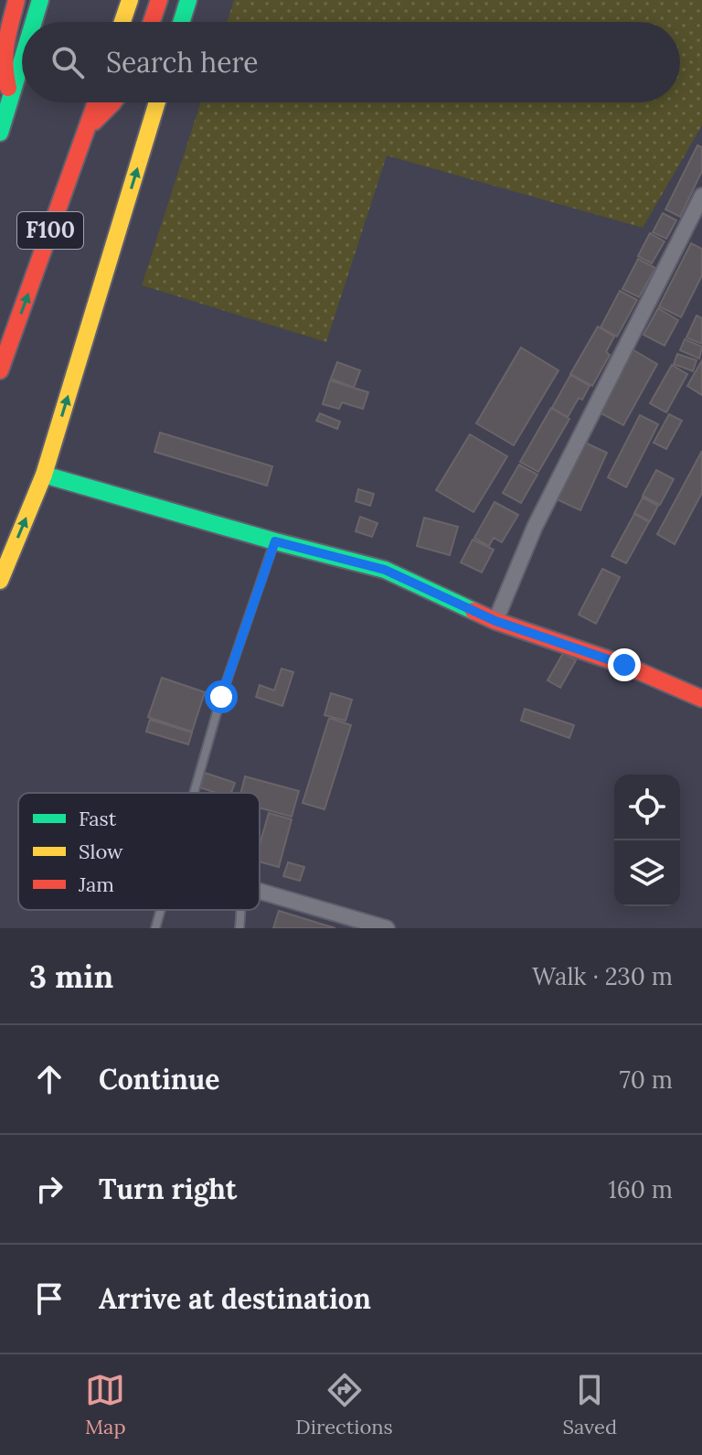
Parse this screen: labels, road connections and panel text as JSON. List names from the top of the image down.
{
  "streets": {
    "main road": ["F100"]
  },
  "legend": ["Fast", "Slow", "Jam"],
  "page": {
    "search": "Search here",
    "heading": ["3 min", "Walk · 230 m"],
    "list": [
      ["Continue", "70 m"],
      ["Turn right", "160 m"],
      "Arrive at destination"
    ],
    "nav": ["Map", "Directions", "Saved"]
  }
}
